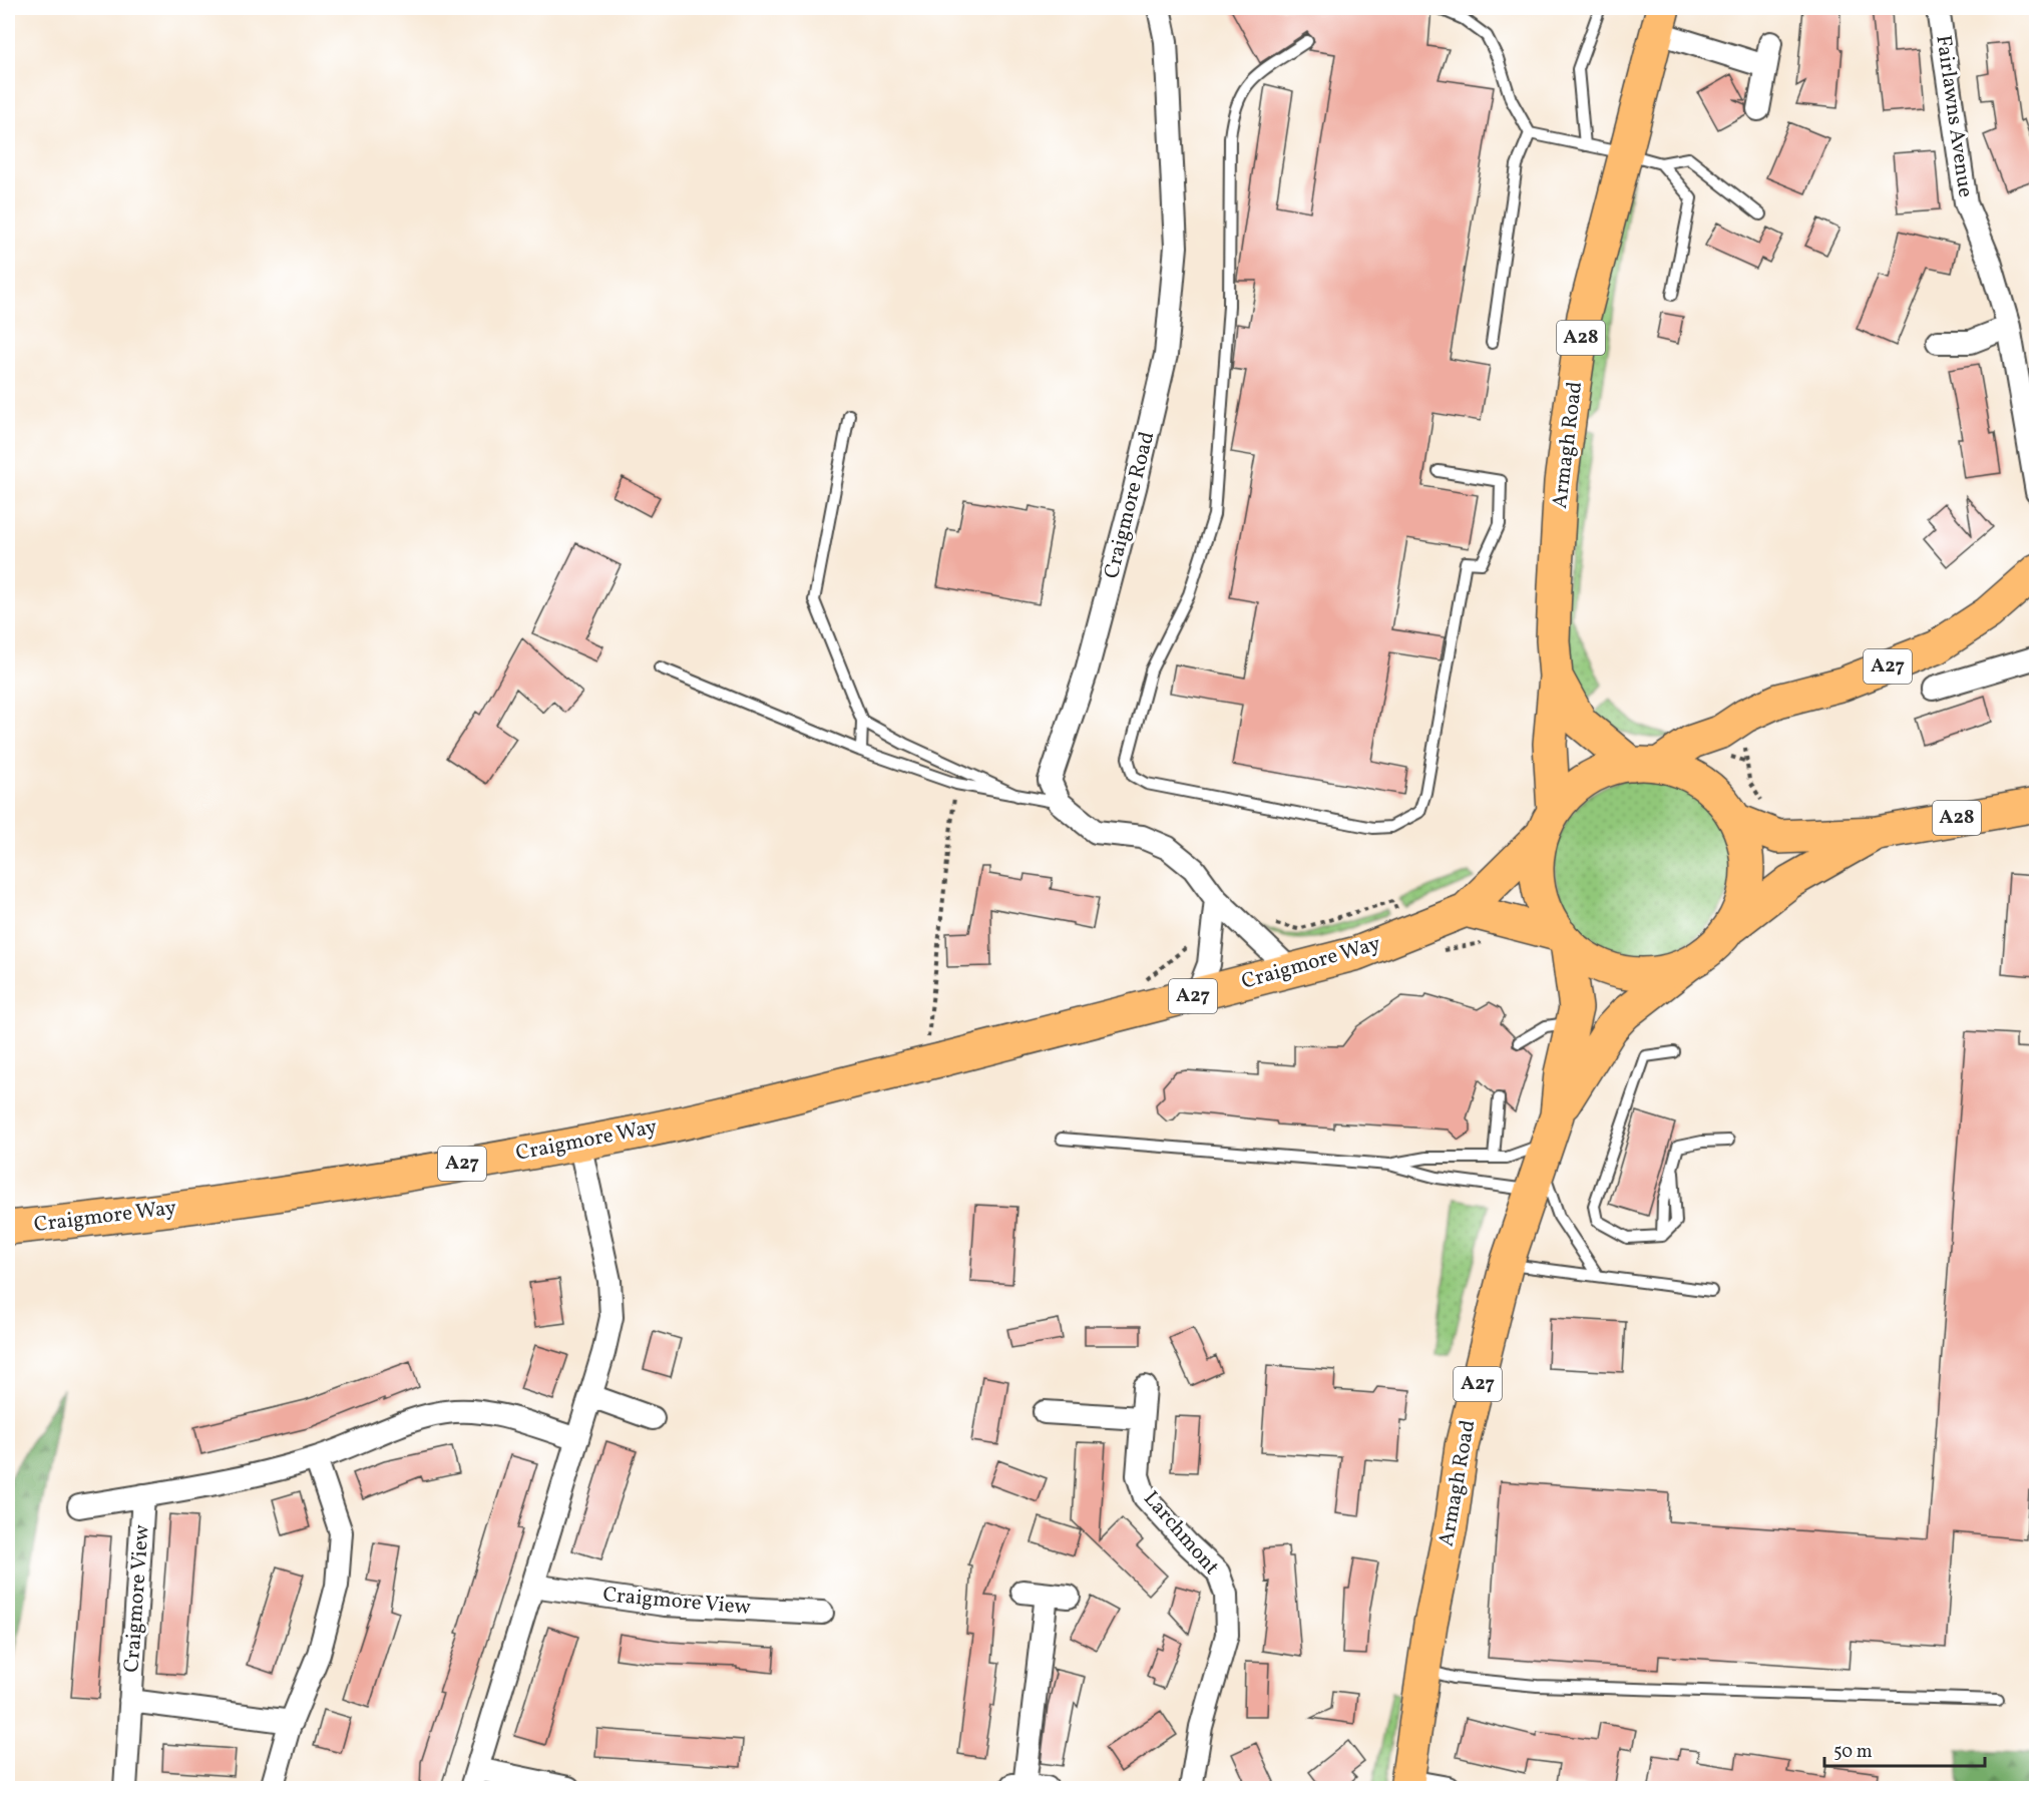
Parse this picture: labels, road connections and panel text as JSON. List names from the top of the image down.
{
  "streets": {
    "main road": [
      "A28",
      "Armagh Road",
      "A27",
      "Craigmore Way"
    ],
    "street": [
      "Fairlawns Avenue",
      "Craigmore Road",
      "Larchmont",
      "Craigmore View"
    ]
  },
  "crossings": [
    ["A28", "Armagh Road"],
    ["A28", "A27"],
    ["A28", "Craigmore Way"],
    ["Armagh Road", "A27"],
    ["Armagh Road", "Craigmore Way"],
    ["A27", "Craigmore Way"]
  ],
  "scale_bar": "50 m"
}
